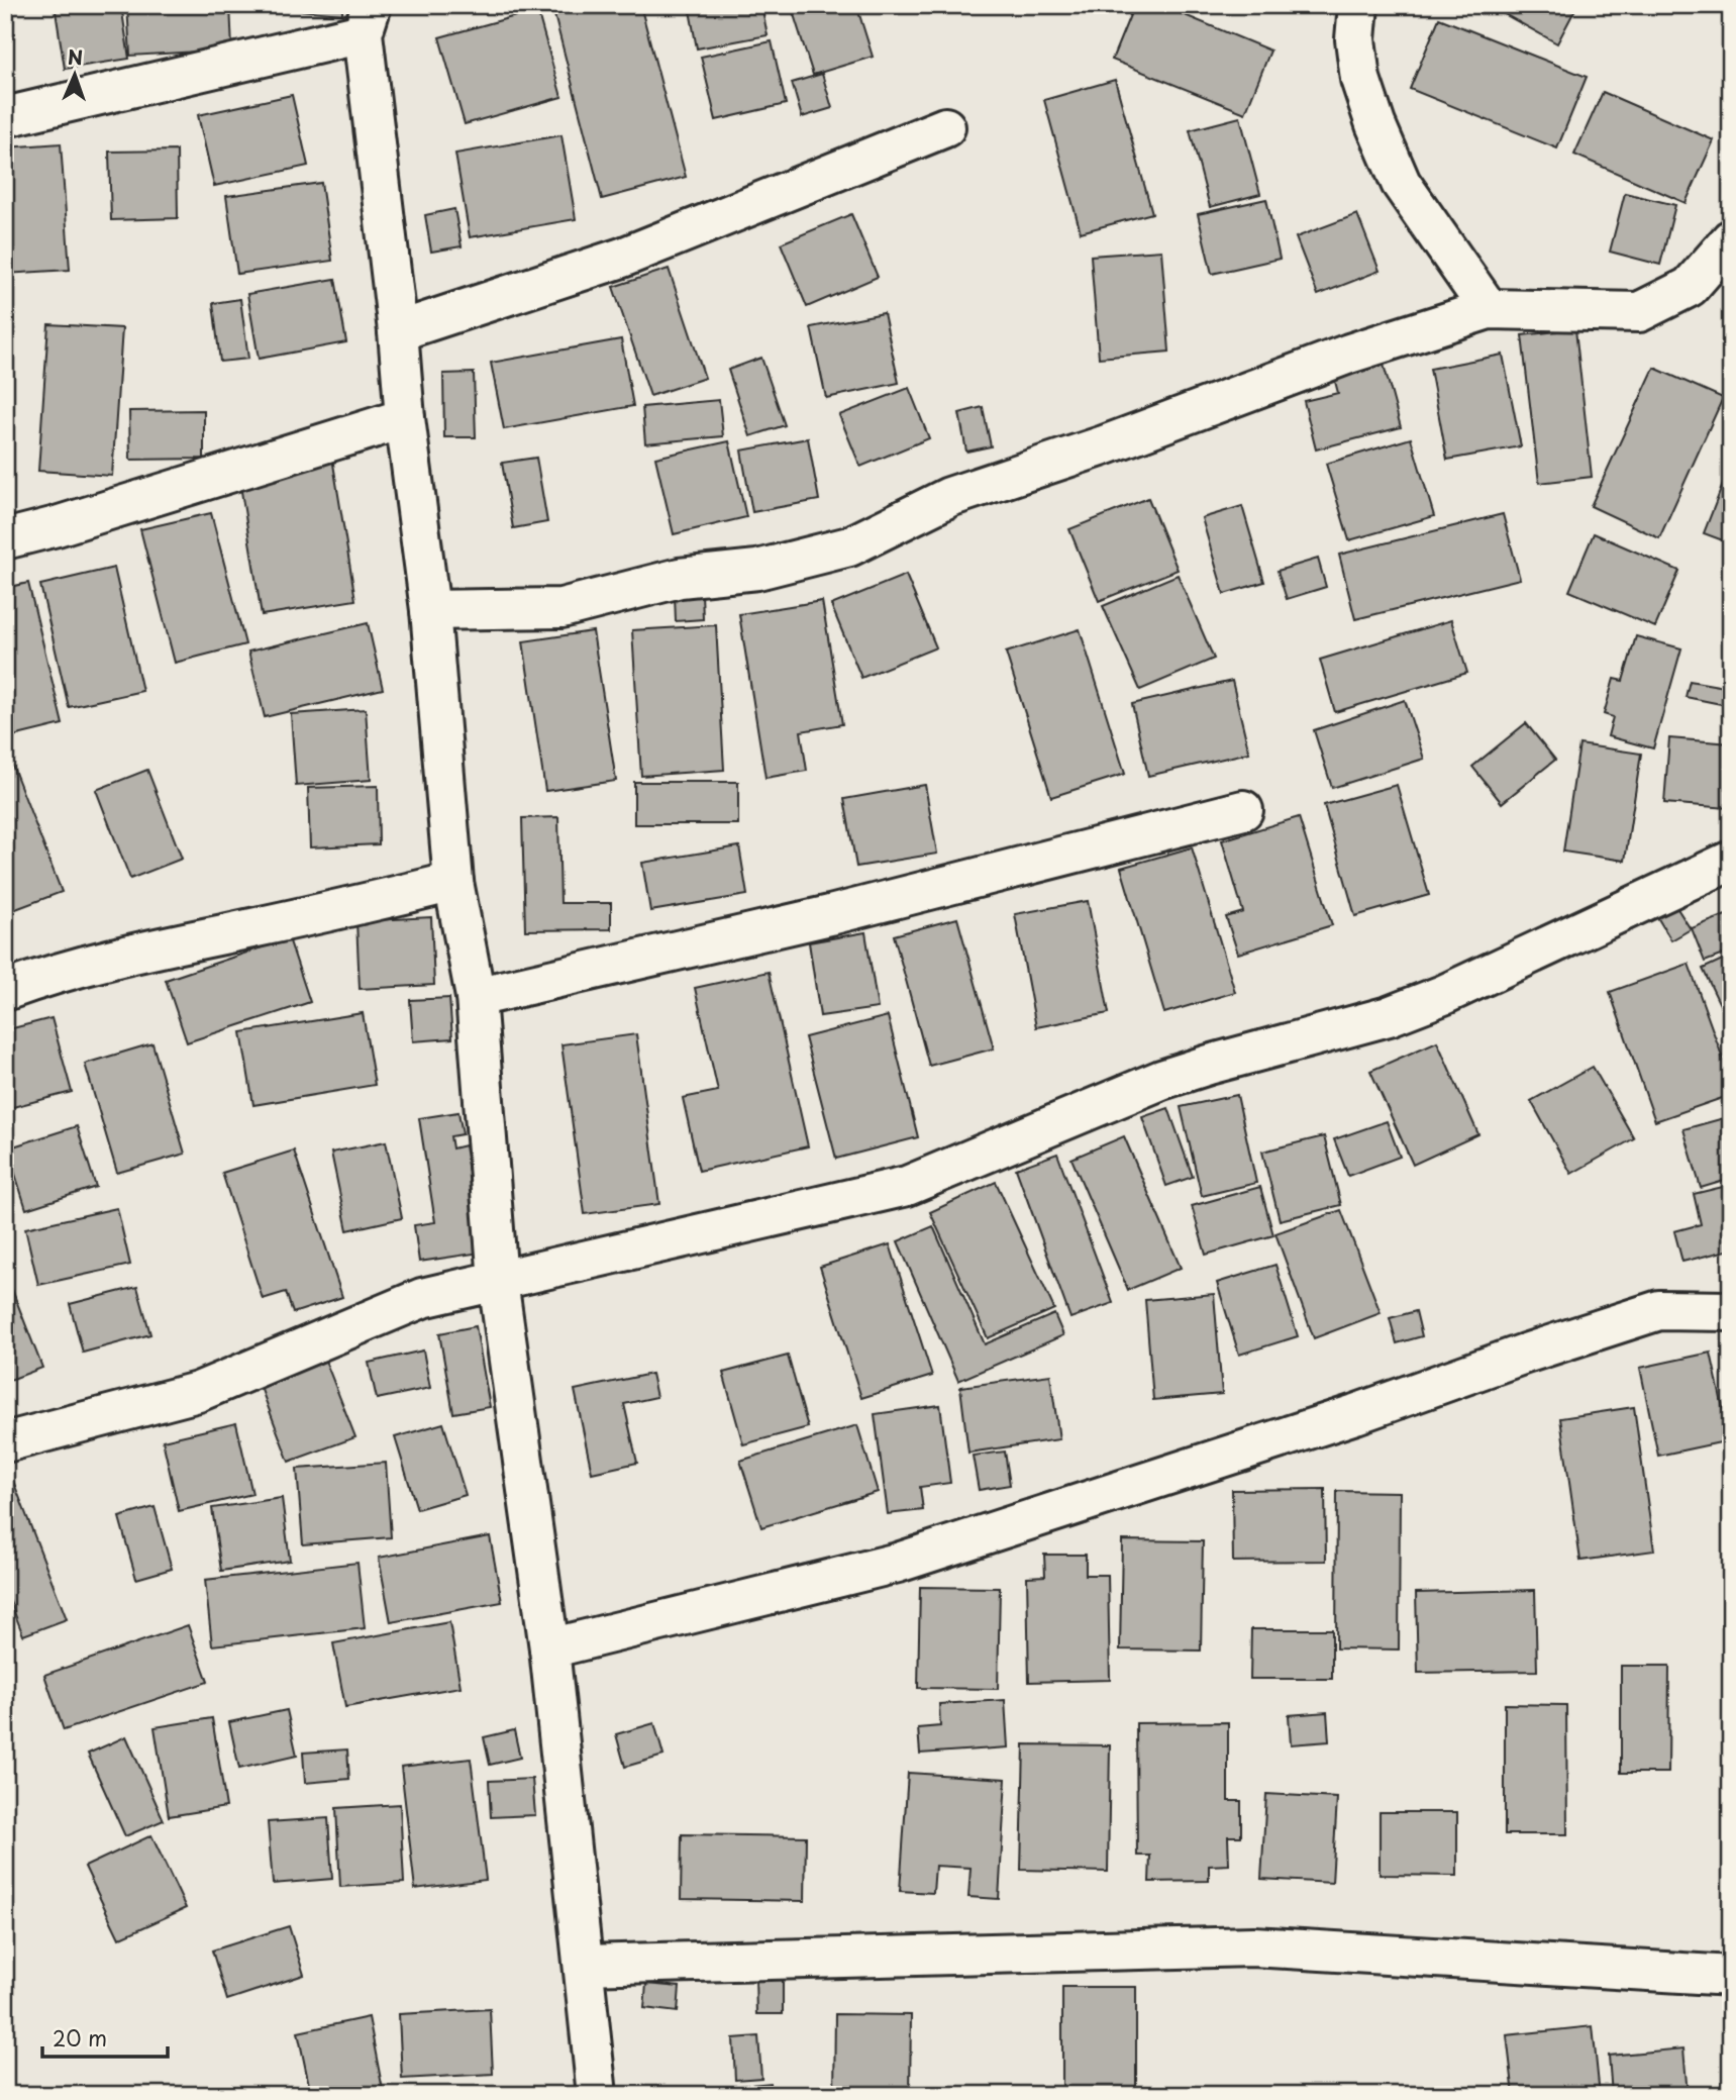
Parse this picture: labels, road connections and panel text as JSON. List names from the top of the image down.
{
  "scale_bar": "20 m",
  "north": "top"
}
